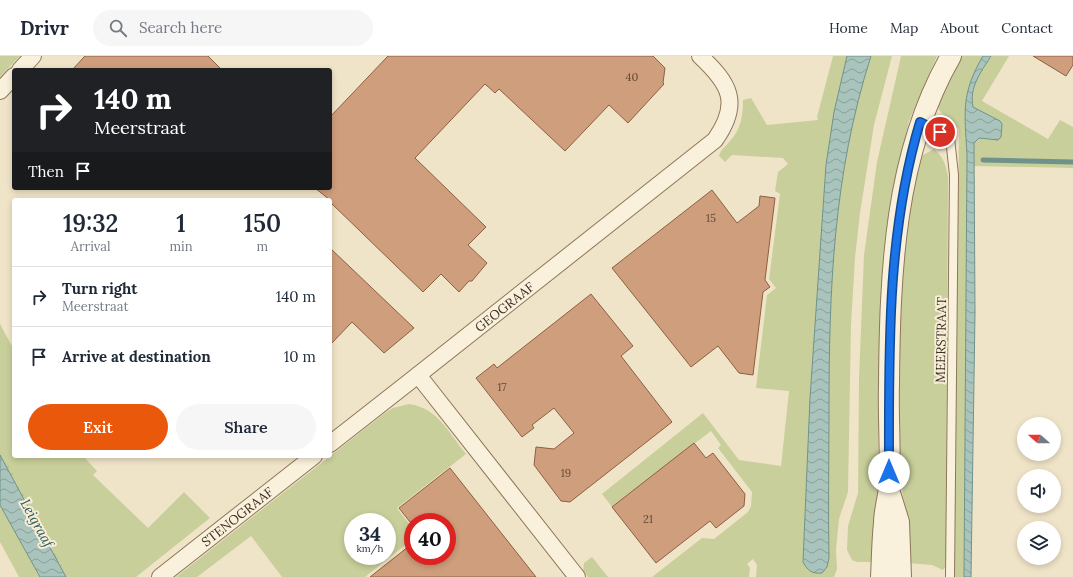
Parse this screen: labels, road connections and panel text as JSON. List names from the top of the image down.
{
  "streets": {
    "street": ["GEOGRAAF", "STENOGRAAF"],
    "lane": ["MEERSTRAAT"]
  },
  "water": ["Leigraaf"],
  "house_numbers": [
    "40",
    "15",
    "17",
    "19",
    "21"
  ],
  "north": "left",
  "page": {
    "header": "Drivr",
    "search": "Search here",
    "nav": [
      "Home",
      "Map",
      "About",
      "Contact"
    ],
    "turn": ["140 m", "Meerstraat"],
    "then": "Then",
    "eta": [
      "19:32",
      "Arrival",
      "1",
      "min",
      "150",
      "m"
    ],
    "list": [
      {
        "name": "Turn right",
        "note": "Meerstraat",
        "value": "140 m"
      },
      {
        "name": "Arrive at destination",
        "value": "10 m"
      }
    ],
    "buttons": ["Exit", "Share"],
    "speed": "34 km/h",
    "limit": "40"
  }
}
